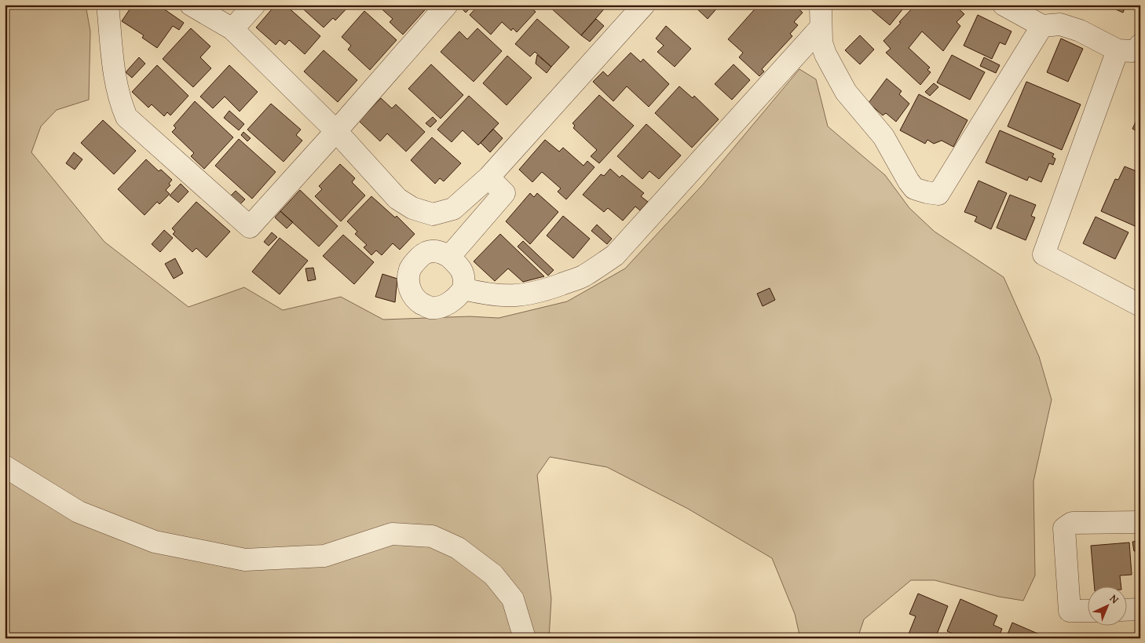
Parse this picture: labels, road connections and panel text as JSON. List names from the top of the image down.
{
  "north": "top right"
}
